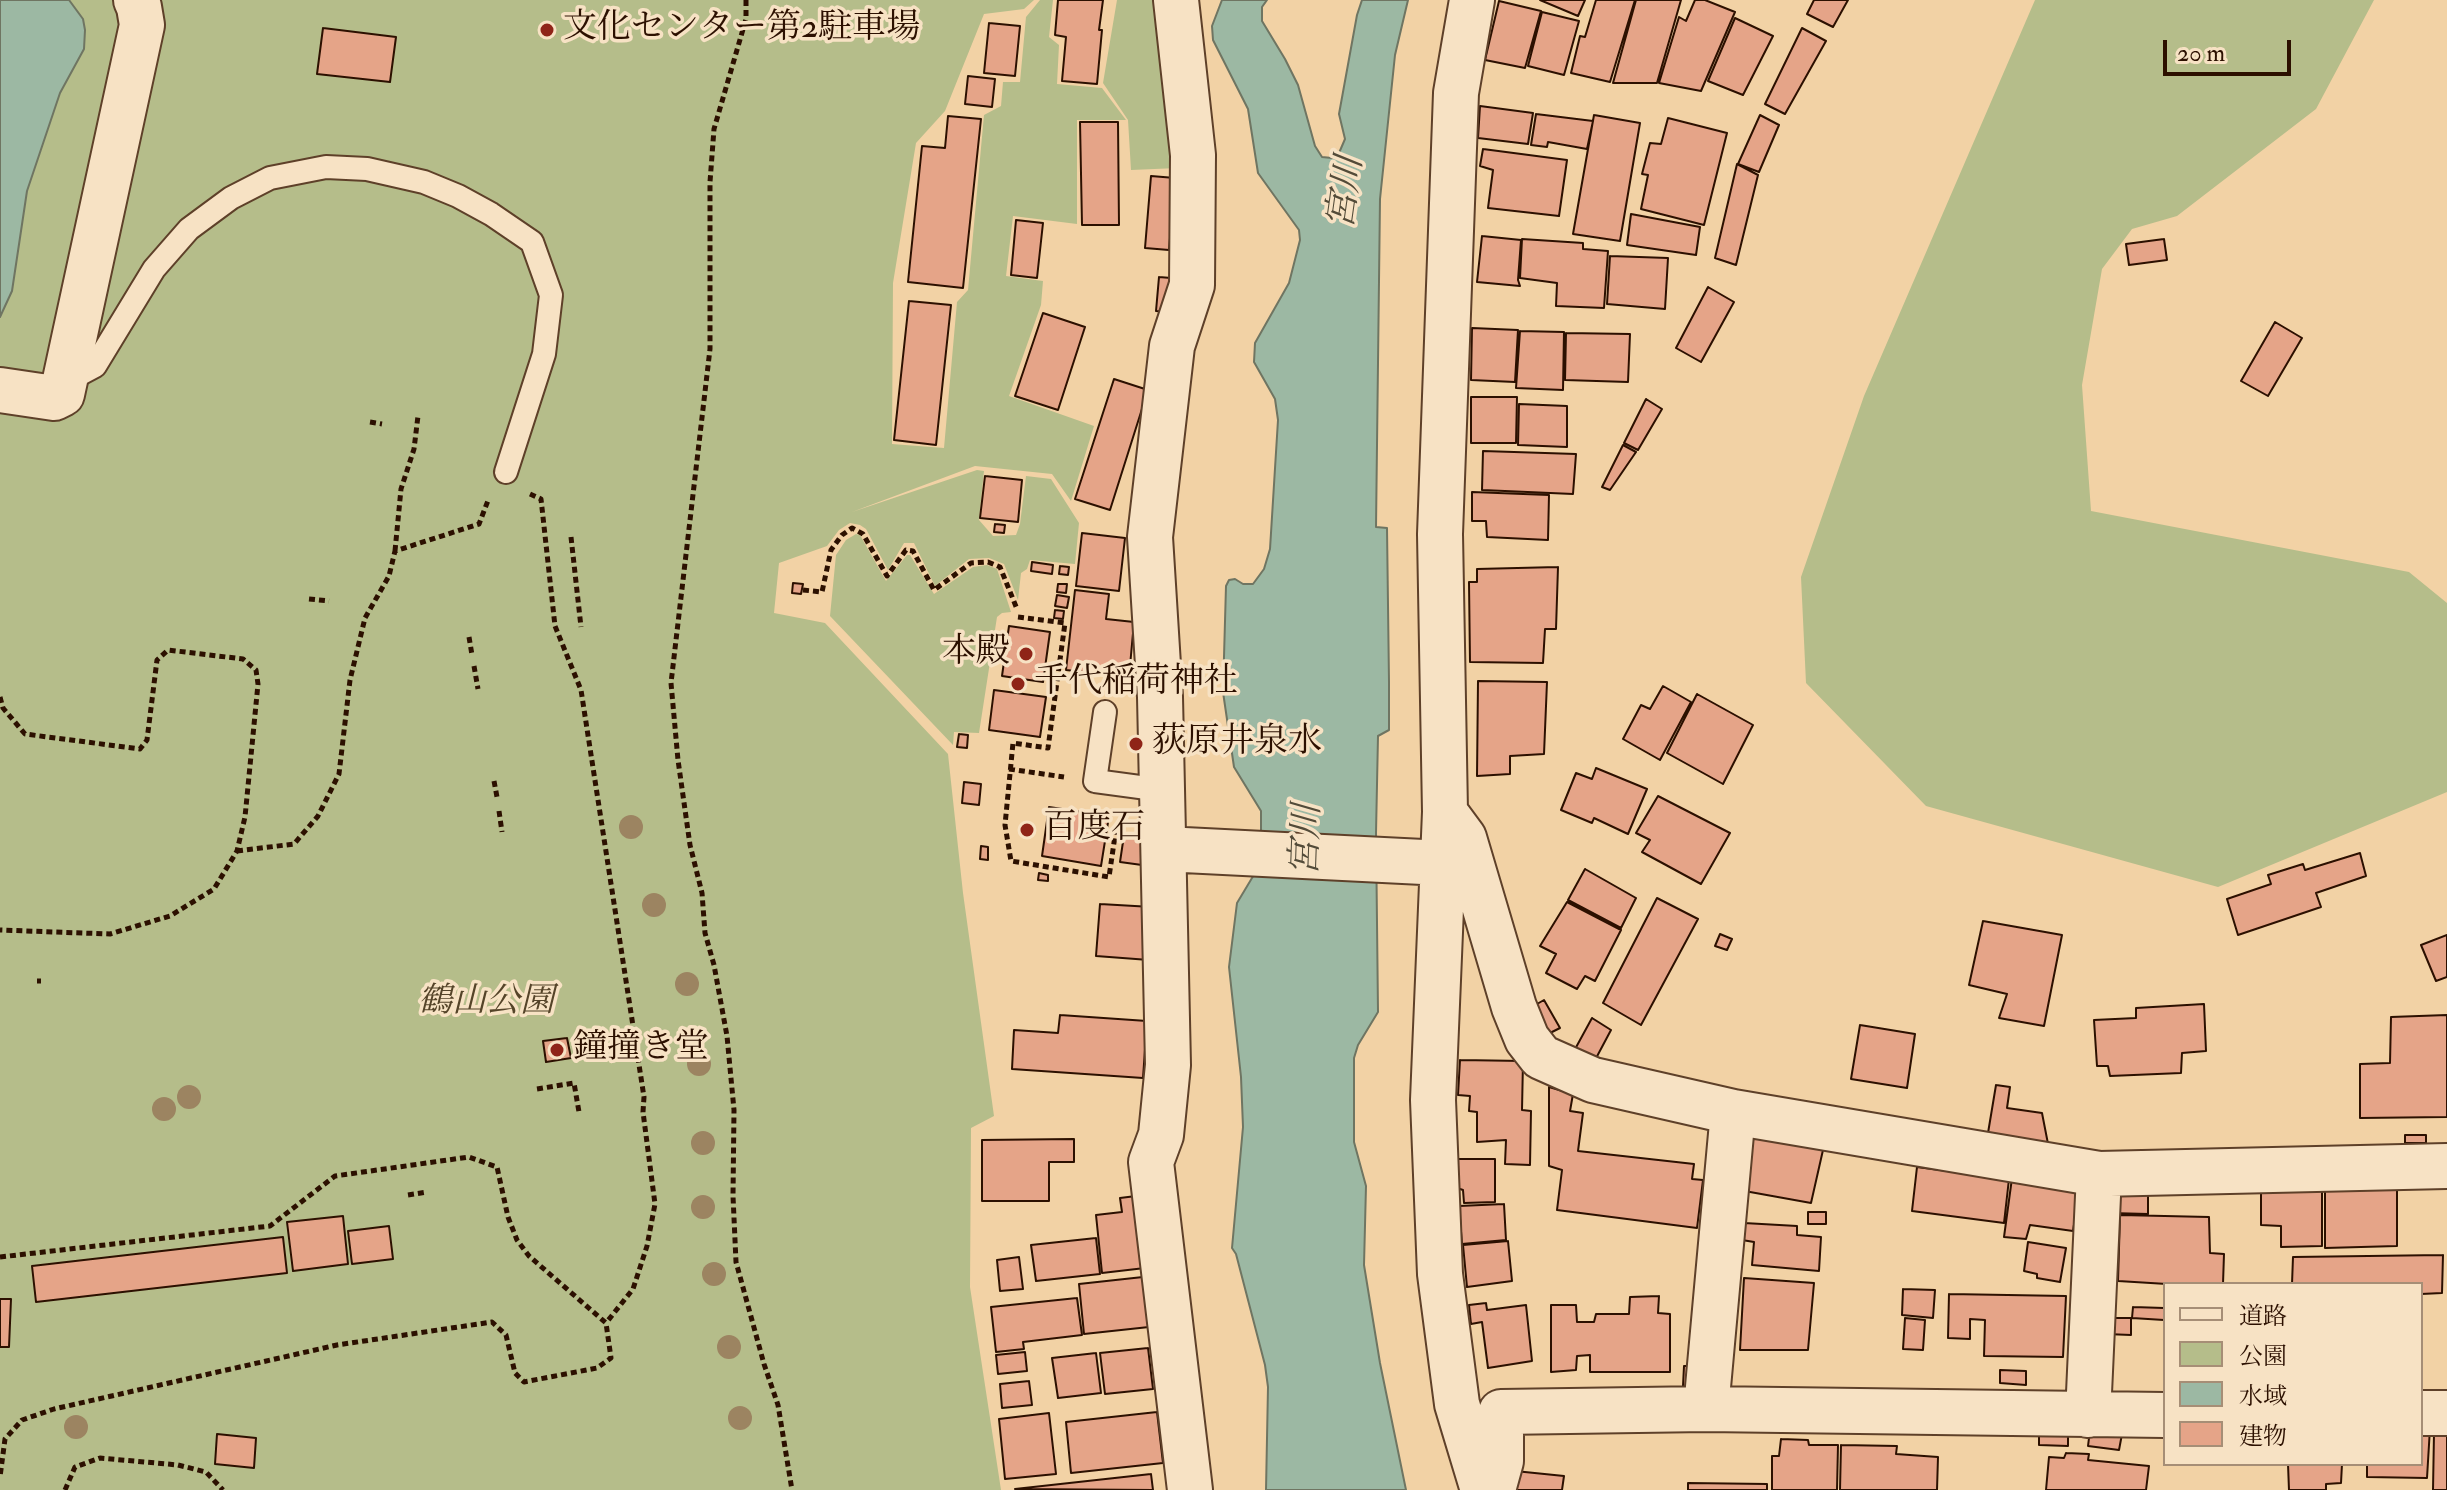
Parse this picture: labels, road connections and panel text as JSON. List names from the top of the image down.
{
  "water": ["宮川"],
  "parks": ["鶴山公園"],
  "places": [
    "文化センター第2駐車場",
    "本殿",
    "千代稲荷神社",
    "荻原井泉水",
    "百度石",
    "鐘撞き堂"
  ],
  "legend": [
    "道路",
    "公園",
    "水域",
    "建物"
  ],
  "scale_bar": "20 m"
}
